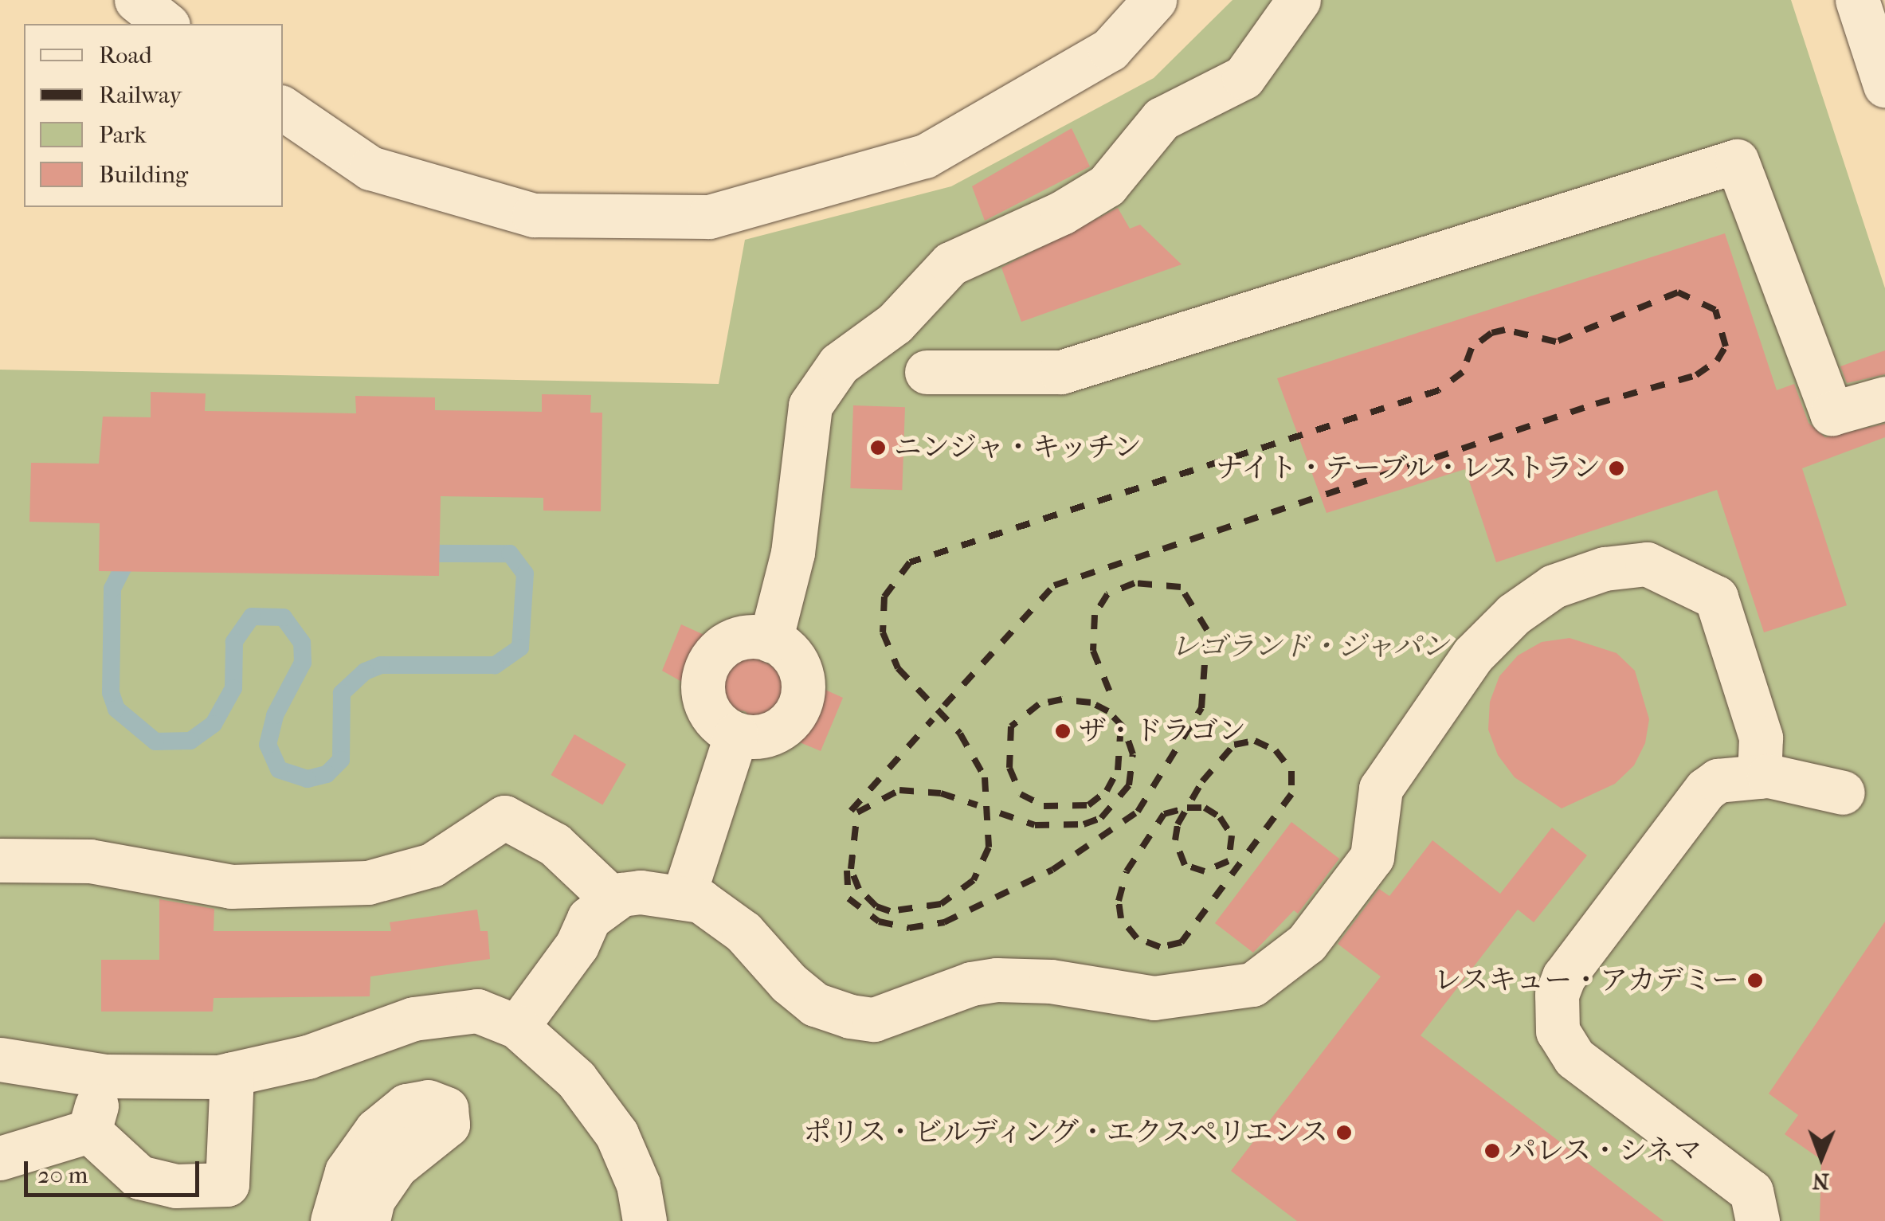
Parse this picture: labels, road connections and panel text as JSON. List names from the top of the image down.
{
  "parks": ["レゴランド・ジャパン"],
  "places": [
    "ニンジャ・キッチン",
    "ナイト・テーブル・レストラン",
    "ザ・ドラゴン",
    "レスキュー・アカデミー",
    "ポリス・ビルディング・エクスペリエンス",
    "パレス・シネマ"
  ],
  "legend": [
    "Road",
    "Railway",
    "Park",
    "Building"
  ],
  "scale_bar": "20 m",
  "north": "bottom"
}
